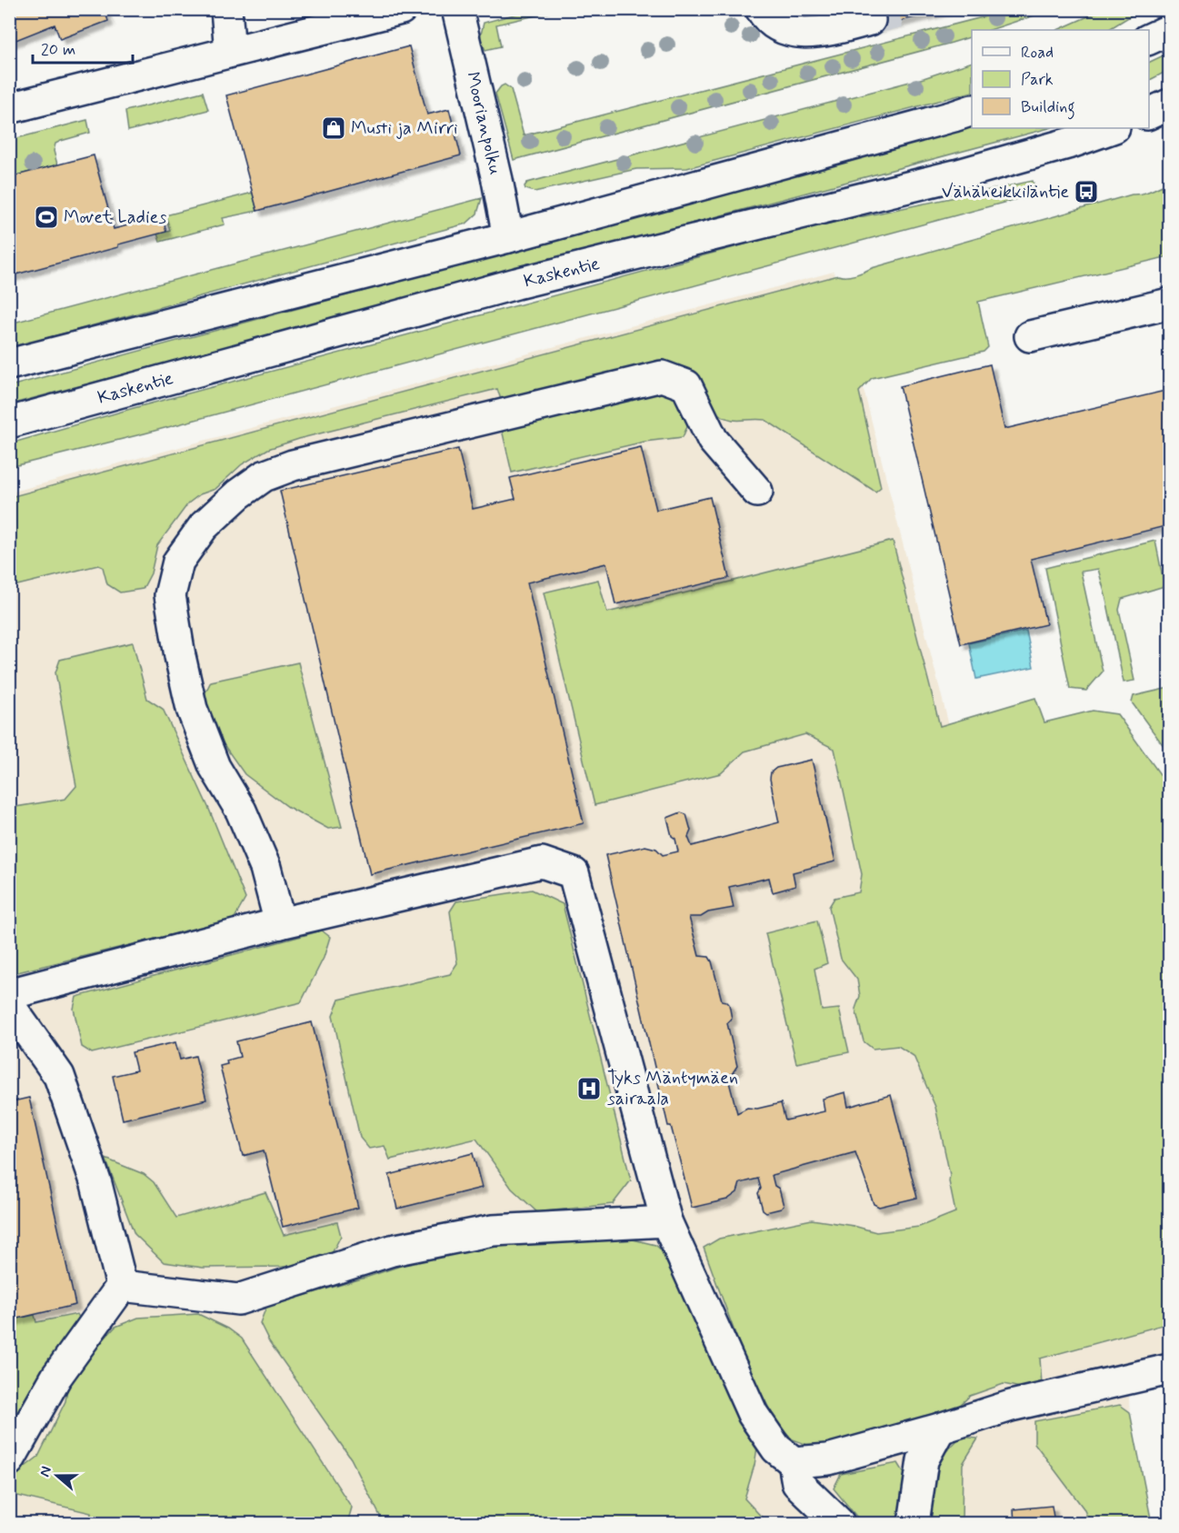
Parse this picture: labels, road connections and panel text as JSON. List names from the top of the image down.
{
  "streets": {
    "main road": ["Moorianpolku", "Kaskentie"]
  },
  "places": {
    "shop": ["Musti ja Mirri"],
    "bus stop": ["Vähäheikkiläntie"],
    "sports": ["Movet Ladies"],
    "hospital": ["Tyks Mäntymäen sairaala"]
  },
  "legend": ["Road", "Park", "Building"],
  "scale_bar": "20 m",
  "north": "left"
}
